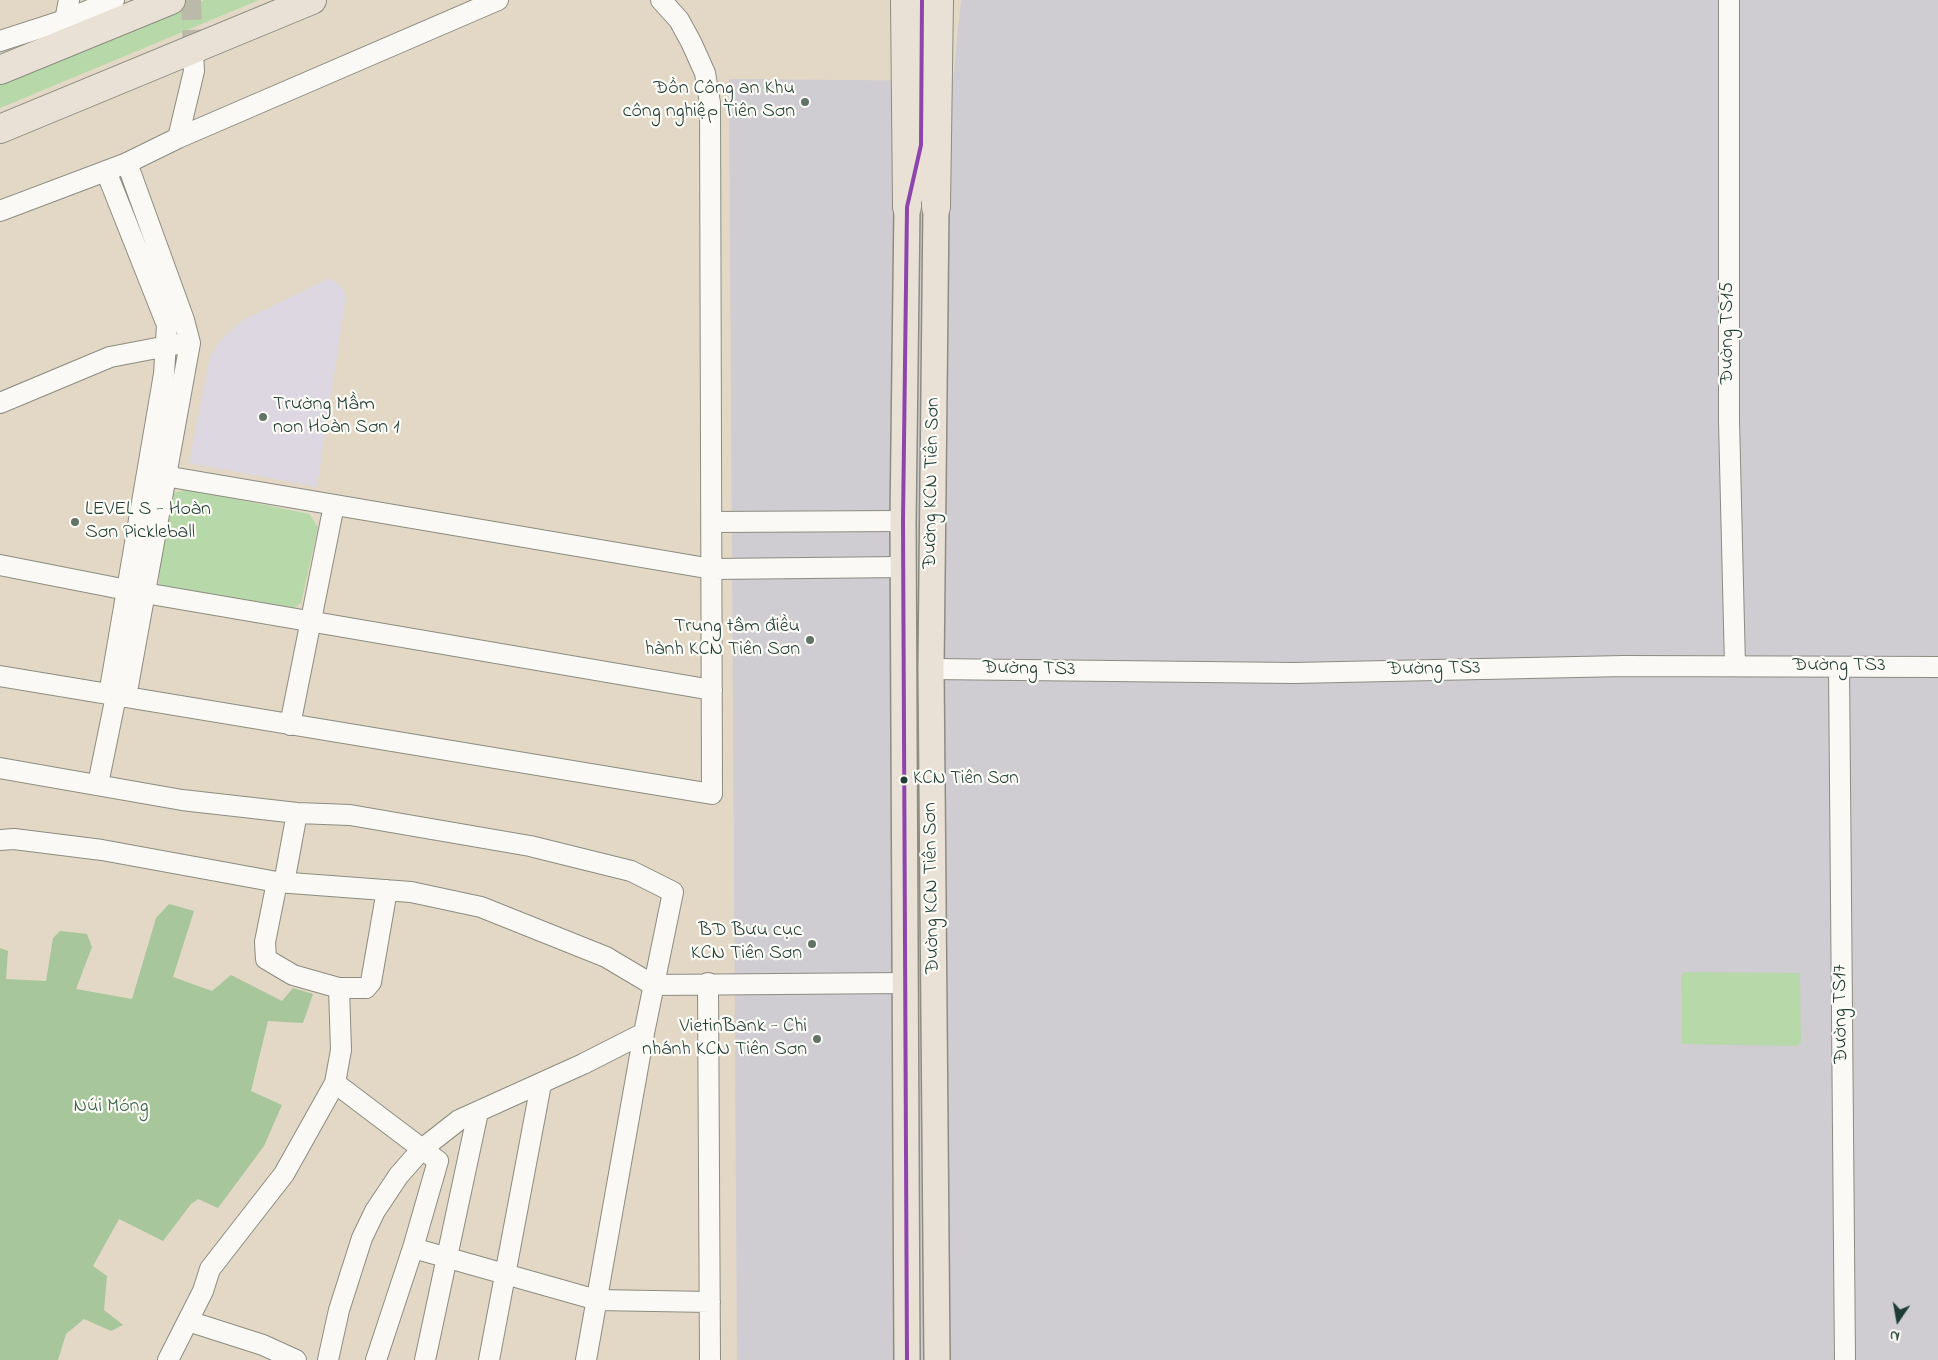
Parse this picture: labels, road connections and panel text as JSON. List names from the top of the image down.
{
  "streets": {
    "main road": ["Đường KCN Tiên Sơn"],
    "street": ["Đường TS15", "Đường TS3", "Đường TS17"]
  },
  "crossings": [
    ["Đường TS15", "Đường TS3"],
    ["Đường KCN Tiên Sơn", "Đường TS3"],
    ["Đường TS3", "Đường TS17"]
  ],
  "parks": ["Núi Móng"],
  "places": [
    "Đồn Công an Khu công nghiệp Tiên Sơn",
    "Trường Mầm non Hoàn Sơn 1",
    "LEVEL S - Hoàn Sơn Pickleball",
    "Trung tâm điều hành KCN Tiên Sơn",
    "KCN Tiên Sơn",
    "BD Bưu cục KCN Tiên Sơn",
    "VietinBank - Chi nhánh KCN Tiên Sơn"
  ],
  "north": "bottom"
}
